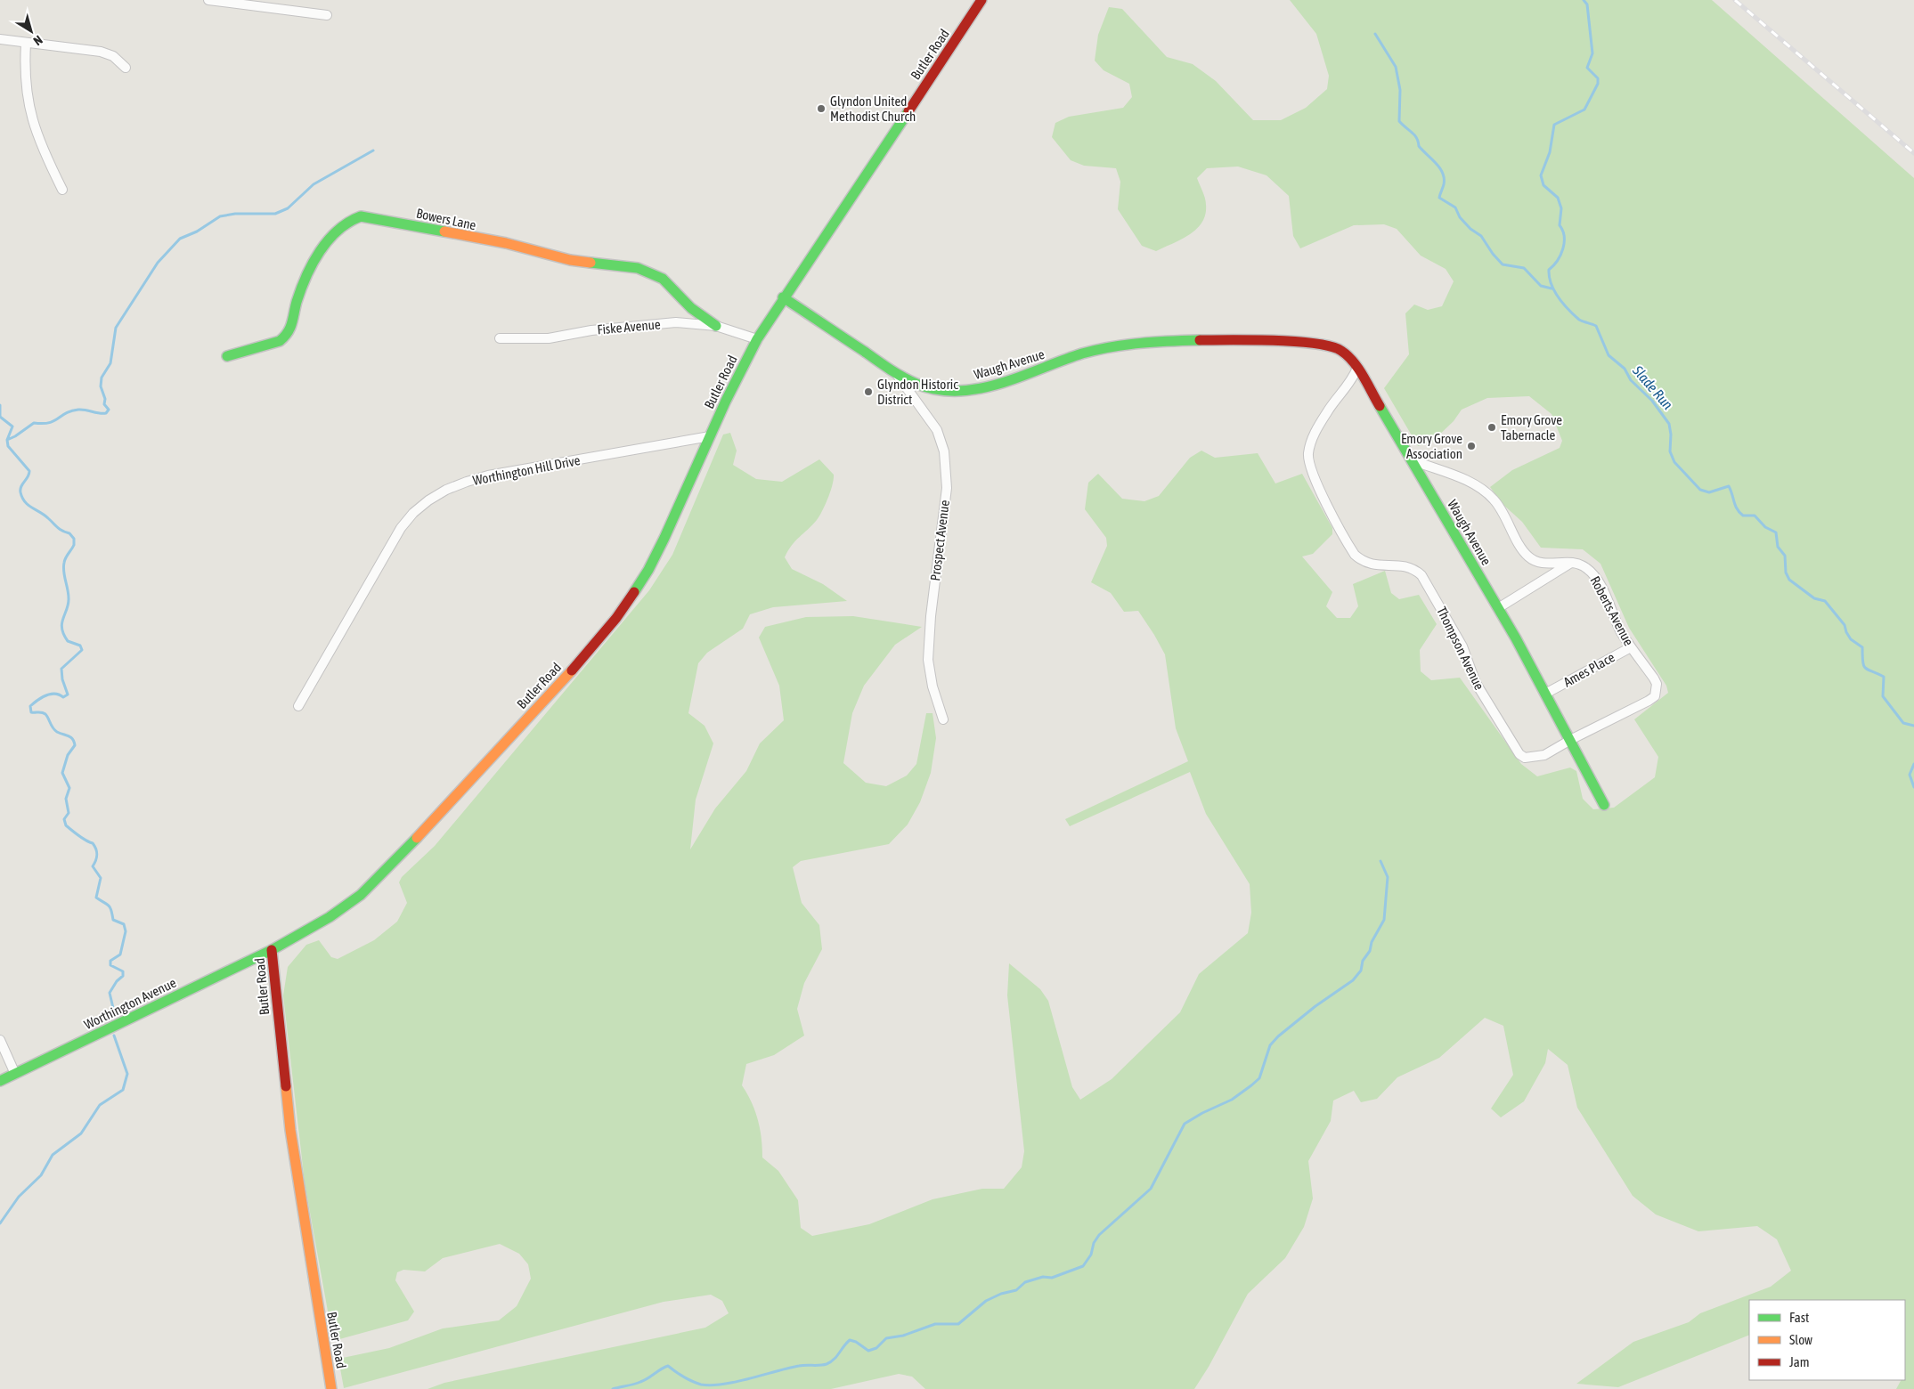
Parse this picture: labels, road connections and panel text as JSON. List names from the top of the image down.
{
  "streets": {
    "main road": [
      "Butler Road",
      "Bowers Lane",
      "Waugh Avenue",
      "Worthington Avenue"
    ],
    "street": [
      "Fiske Avenue",
      "Worthington Hill Drive",
      "Prospect Avenue",
      "Roberts Avenue",
      "Thompson Avenue",
      "Ames Place"
    ]
  },
  "crossings": [
    ["Butler Road", "Fiske Avenue"],
    ["Butler Road", "Waugh Avenue"],
    ["Butler Road", "Worthington Hill Drive"],
    ["Butler Road", "Worthington Avenue"],
    ["Bowers Lane", "Fiske Avenue"],
    ["Waugh Avenue", "Prospect Avenue"],
    ["Waugh Avenue", "Roberts Avenue"],
    ["Waugh Avenue", "Thompson Avenue"],
    ["Waugh Avenue", "Ames Place"],
    ["Roberts Avenue", "Thompson Avenue"],
    ["Roberts Avenue", "Ames Place"]
  ],
  "water": ["Slade Run"],
  "places": [
    "Glyndon United Methodist Church",
    "Glyndon Historic District",
    "Emory Grove Tabernacle",
    "Emory Grove Association"
  ],
  "legend": ["Fast", "Slow", "Jam"],
  "north": "bottom right"
}
